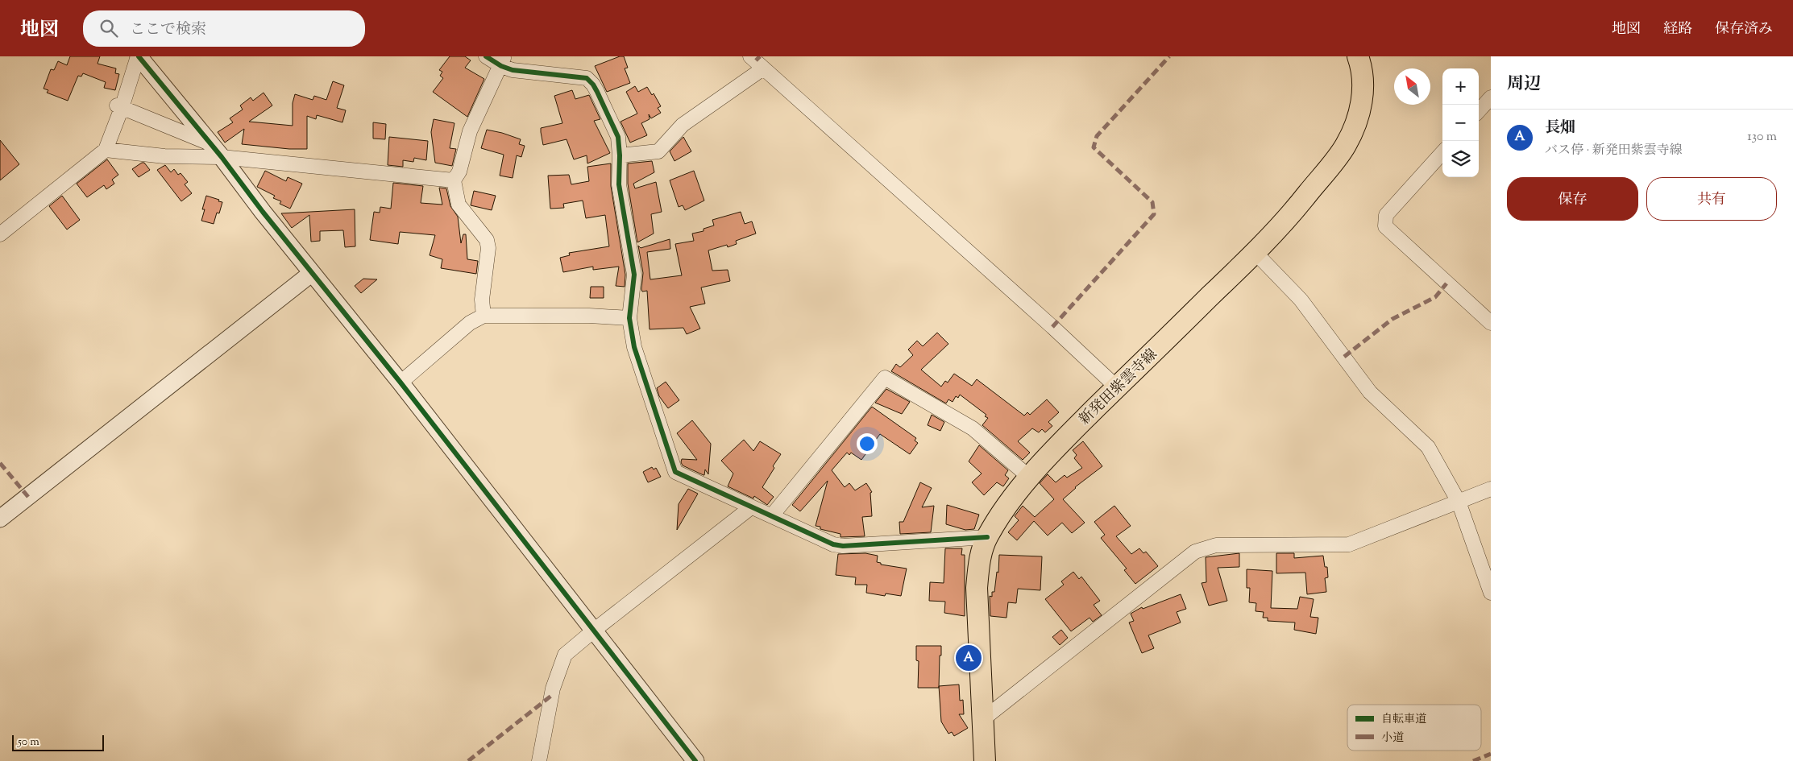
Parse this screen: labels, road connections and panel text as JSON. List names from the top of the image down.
{
  "streets": {
    "main road": ["新発田紫雲寺線"]
  },
  "legend": ["自転車道", "小道"],
  "scale_bar": "50 m",
  "north": "top left",
  "page": {
    "header": "地図",
    "search": "ここで検索",
    "nav": ["地図", "経路", "保存済み"],
    "heading": "周辺",
    "map_buttons": ["+", "−"],
    "list": [
      {
        "mark": "A",
        "name": "長畑",
        "note": "バス停 · 新発田紫雲寺線",
        "value": "130 m"
      }
    ],
    "buttons": ["保存", "共有"],
    "pins": "A",
    "scale": "50 m"
  }
}
